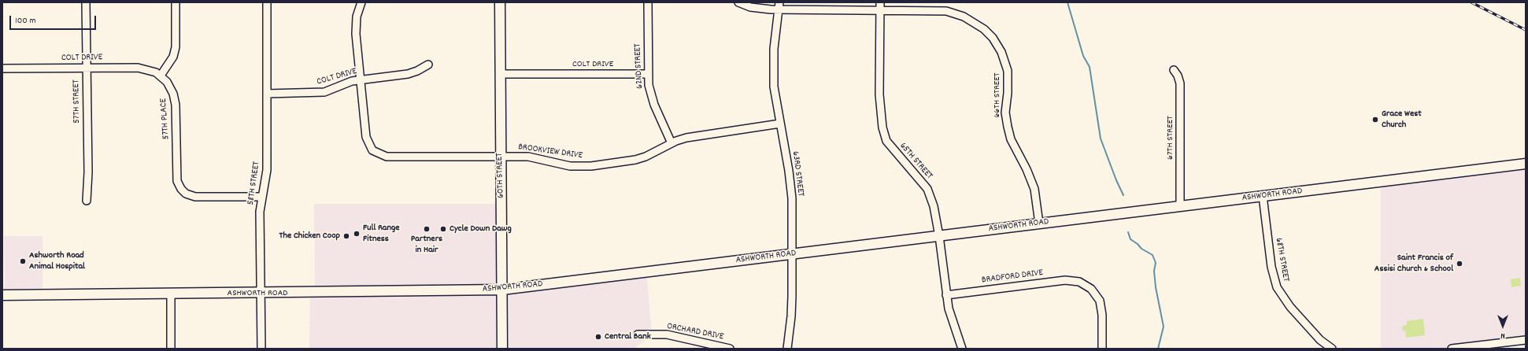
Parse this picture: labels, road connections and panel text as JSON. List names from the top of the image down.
{
  "streets": {
    "main road": ["60TH STREET", "ASHWORTH ROAD"],
    "street": [
      "COLT DRIVE",
      "62ND STREET",
      "66TH STREET",
      "57TH STREET",
      "57TH PLACE",
      "67TH STREET",
      "BROOKVIEW DRIVE",
      "65TH STREET",
      "63RD STREET",
      "58TH STREET",
      "68TH STREET",
      "BRADFORD DRIVE",
      "ORCHARD DRIVE"
    ]
  },
  "crossings": [
    ["COLT DRIVE", "62ND STREET"],
    ["COLT DRIVE", "57TH STREET"],
    ["COLT DRIVE", "57TH PLACE"],
    ["COLT DRIVE", "BROOKVIEW DRIVE"],
    ["COLT DRIVE", "60TH STREET"],
    ["COLT DRIVE", "58TH STREET"],
    ["62ND STREET", "BROOKVIEW DRIVE"],
    ["66TH STREET", "65TH STREET"],
    ["66TH STREET", "63RD STREET"],
    ["66TH STREET", "ASHWORTH ROAD"],
    ["57TH PLACE", "58TH STREET"],
    ["67TH STREET", "ASHWORTH ROAD"],
    ["BROOKVIEW DRIVE", "63RD STREET"],
    ["BROOKVIEW DRIVE", "60TH STREET"],
    ["65TH STREET", "ASHWORTH ROAD"],
    ["65TH STREET", "BRADFORD DRIVE"],
    ["63RD STREET", "ASHWORTH ROAD"],
    ["60TH STREET", "ASHWORTH ROAD"],
    ["58TH STREET", "ASHWORTH ROAD"],
    ["ASHWORTH ROAD", "68TH STREET"]
  ],
  "places": [
    "Grace West Church",
    "Partners in Hair",
    "Cycle Down Dawg",
    "Full Range Fitness",
    "The Chicken Coop",
    "Ashworth Road Animal Hospital",
    "Saint Francis of Assisi Church & School",
    "Central Bank"
  ],
  "scale_bar": "100 m",
  "north": "bottom"
}
